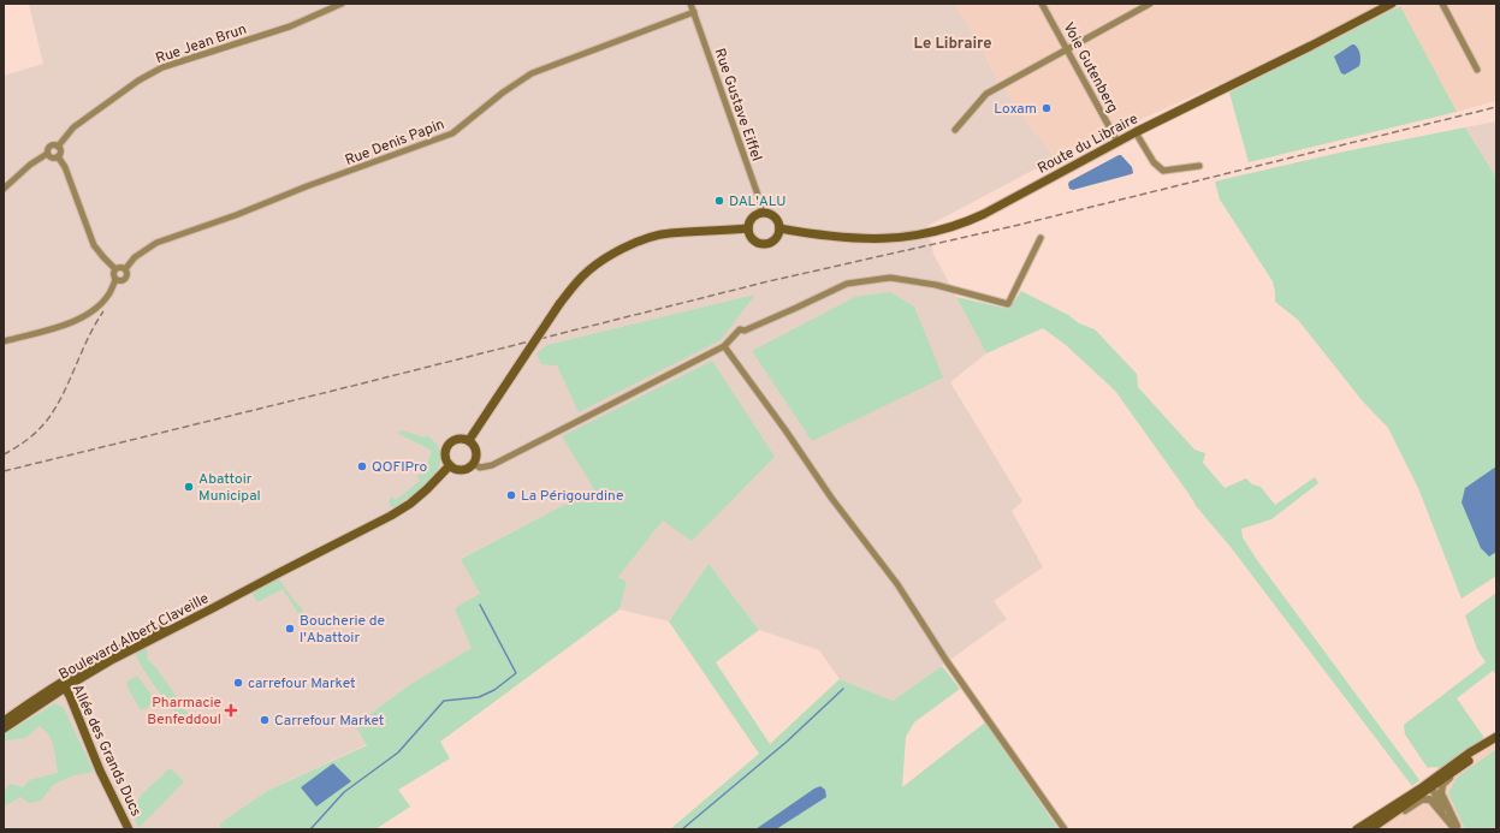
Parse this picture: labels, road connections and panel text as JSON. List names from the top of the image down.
{
  "streets": {
    "main road": ["Route du Libraire", "Boulevard Albert Claveille", "Allée des Grands Ducs"],
    "street": [
      "Rue Jean Brun",
      "Voie Gutenberg",
      "Rue Gustave Eiffel",
      "Rue Denis Papin"
    ]
  },
  "crossings": [
    ["Voie Gutenberg", "Route du Libraire"],
    ["Rue Gustave Eiffel", "Rue Denis Papin"],
    ["Rue Gustave Eiffel", "Route du Libraire"],
    ["Boulevard Albert Claveille", "Allée des Grands Ducs"]
  ],
  "districts": ["Le Libraire"],
  "places": {
    "other": [
      "Loxam",
      "DAL'ALU",
      "QOFIPro",
      "Abattoir Municipal",
      "La Périgourdine",
      "Boucherie de l'Abattoir",
      "carrefour Market",
      "Carrefour Market"
    ],
    "health": ["Pharmacie Benfeddoul"]
  }
}
